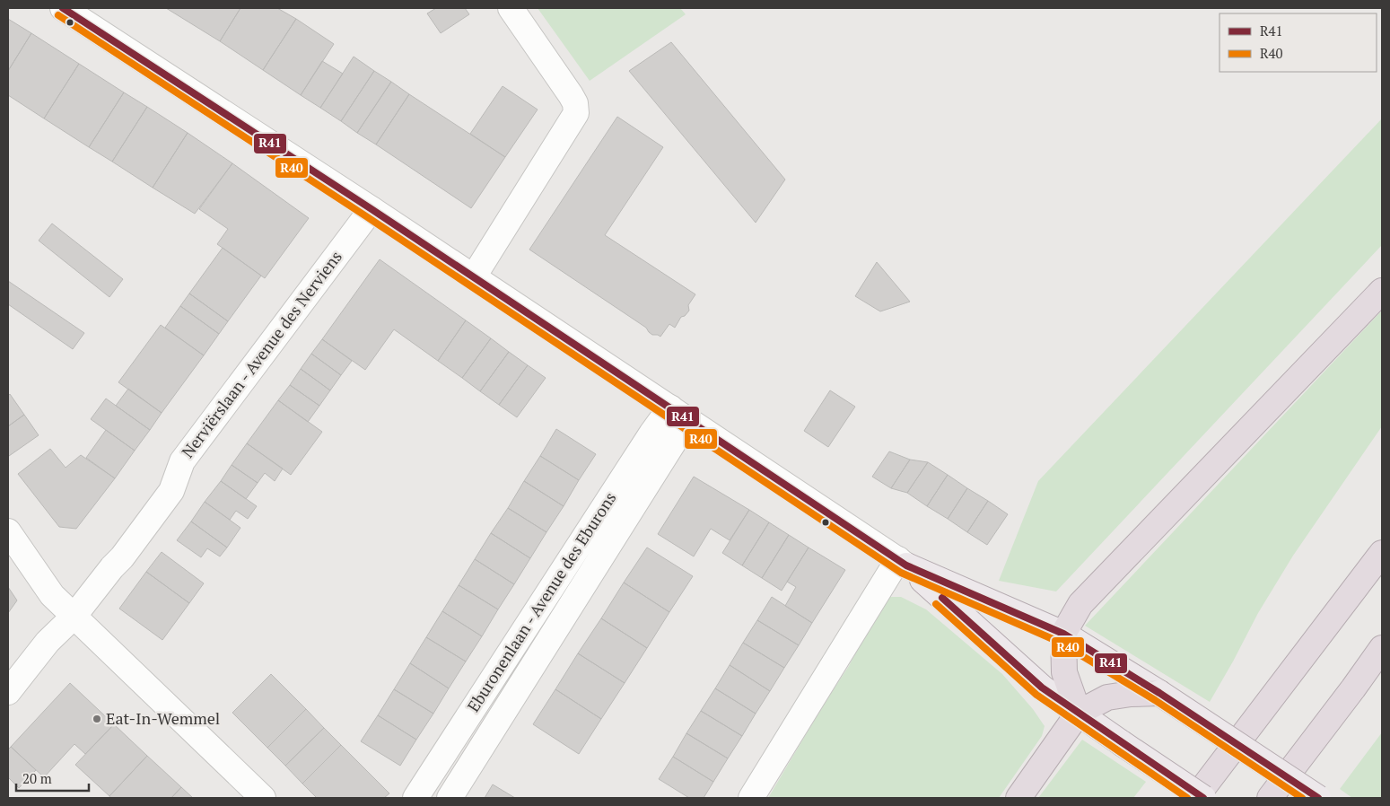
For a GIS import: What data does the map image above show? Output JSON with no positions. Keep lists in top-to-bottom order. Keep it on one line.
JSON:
{"streets":{"street":["Nerviërslaan - Avenue des Nerviens","Eburonenlaan - Avenue des Eburons"]},"places":["Eat-In-Wemmel"],"lines":["transit line R41","transit line R40"],"legend":["R41","R40"],"scale_bar":"20 m"}
